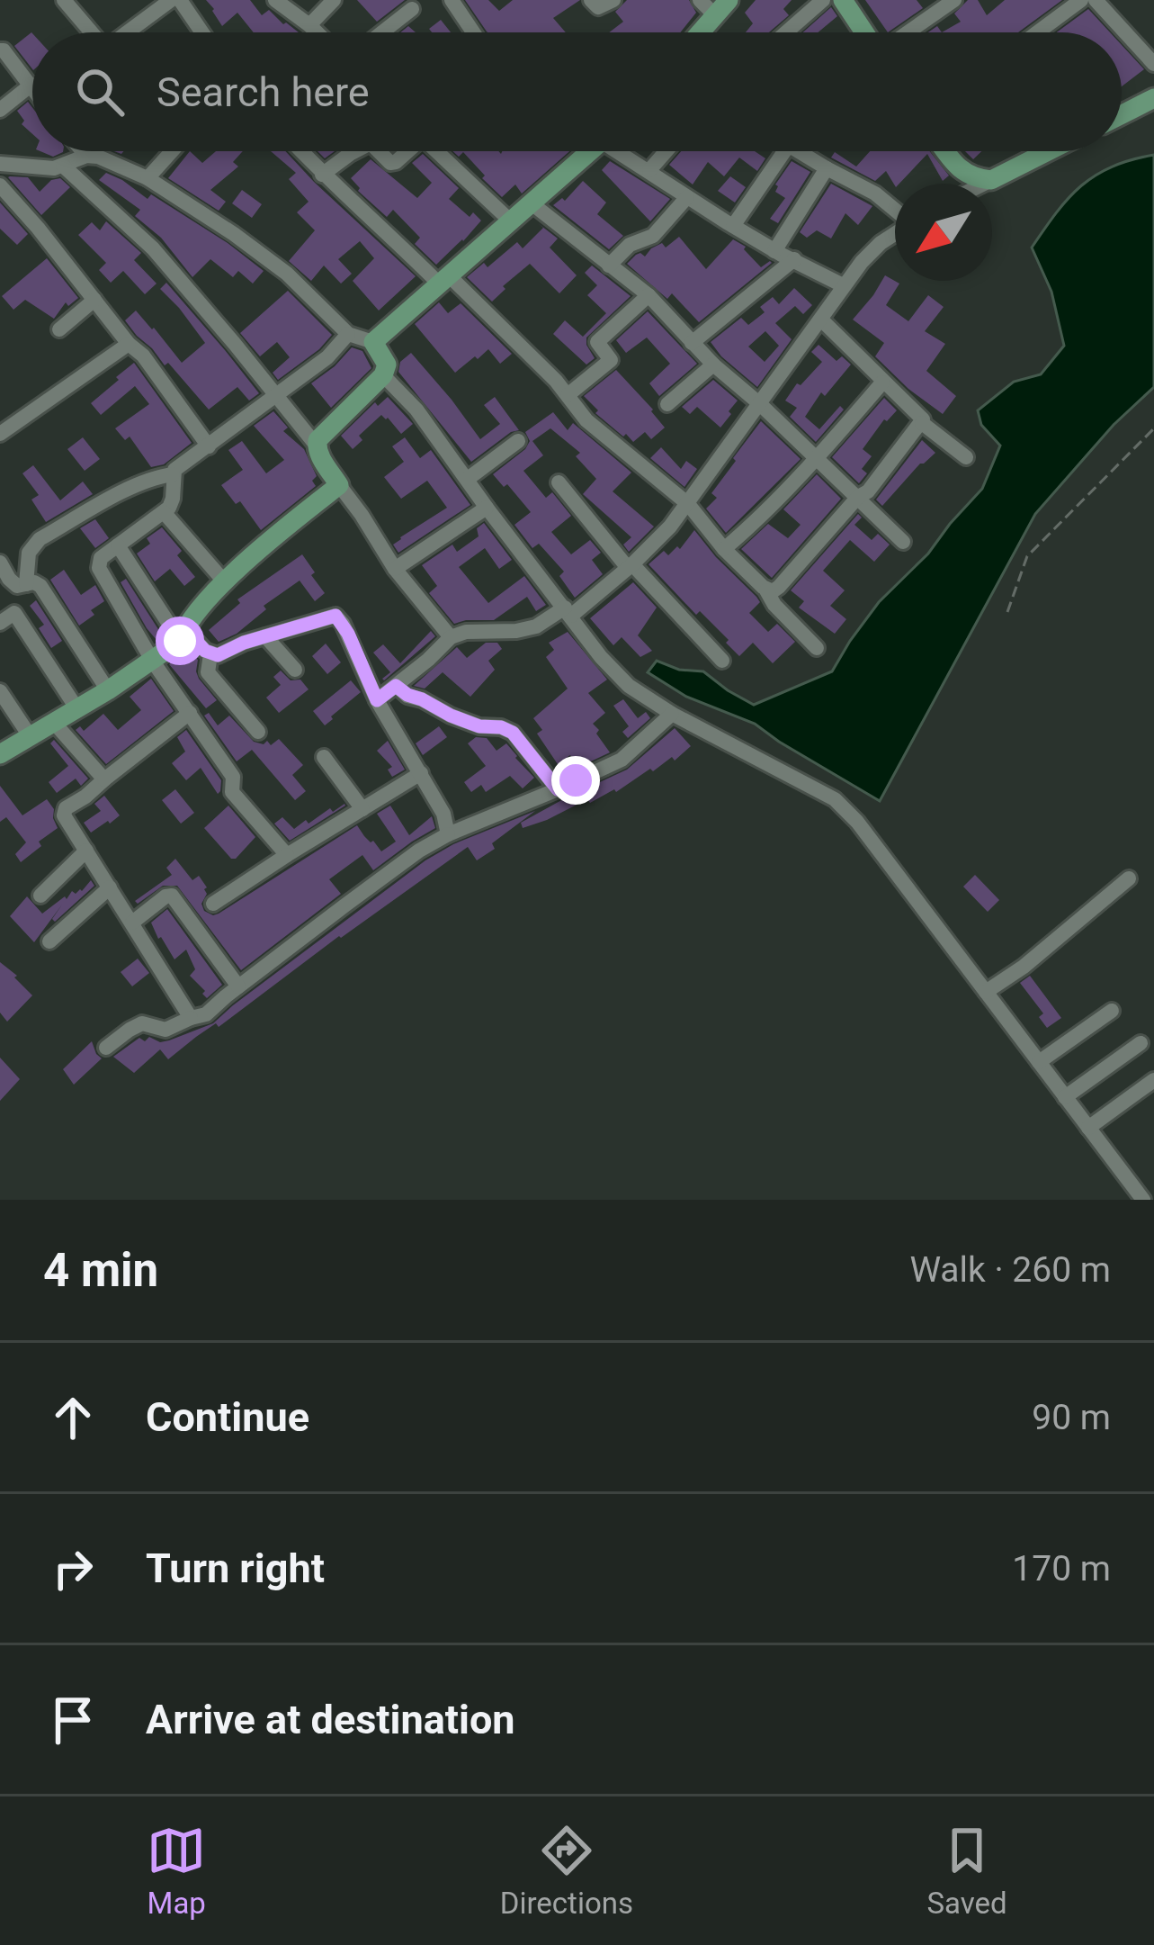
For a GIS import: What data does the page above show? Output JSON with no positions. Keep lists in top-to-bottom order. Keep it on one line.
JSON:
{"north":"bottom left","page":{"search":"Search here","heading":["4 min","Walk · 260 m"],"list":[["Continue","90 m"],["Turn right","170 m"],"Arrive at destination"],"nav":["Map","Directions","Saved"]}}
